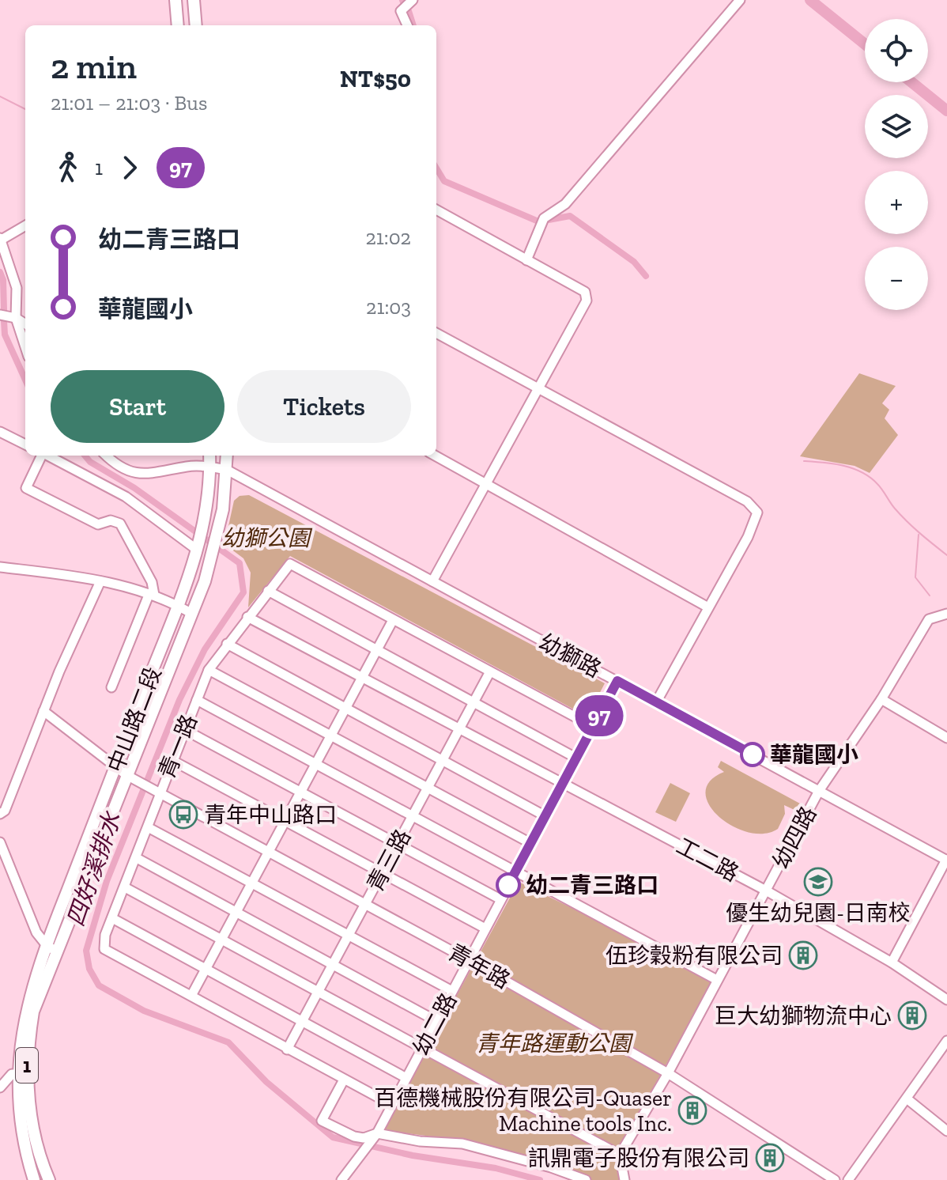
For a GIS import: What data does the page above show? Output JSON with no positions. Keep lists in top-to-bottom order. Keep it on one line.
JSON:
{"streets":{"main road":["中山路二段","1"],"street":["幼獅路","青一路","幼四路","工二路","青三路","青年路","幼二路"]},"crossings":[["幼獅路","中山路二段"],["幼獅路","幼四路"],["幼獅路","幼二路"],["幼獅路","1"],["中山路二段","青年路"],["中山路二段","1"],["青一路","工二路"],["青一路","青年路"],["幼四路","工二路"],["幼四路","青年路"],["工二路","青三路"],["工二路","幼二路"],["青三路","青年路"],["青年路","幼二路"]],"water":["四好溪排水"],"parks":["幼獅公園","青年路運動公園"],"places":{"other":["華龍國小","幼二青三路口"],"bus stop":["青年中山路口"],"school or university":["優生幼兒園-日南校"],"building":["伍珍穀粉有限公司","巨大幼獅物流中心","百德機械股份有限公司-Quaser Machine tools Inc.","訊鼎電子股份有限公司"]},"lines":["bus line 97"],"page":{"on_map":"97","map_buttons":["+","−"],"heading":["2 min","21:01 – 21:03 · Bus","NT$50"],"legs":["1","97"],"list":[{"name":"幼二青三路口","value":"21:02"},{"name":"華龍國小","value":"21:03"}],"buttons":["Start","Tickets"]}}
